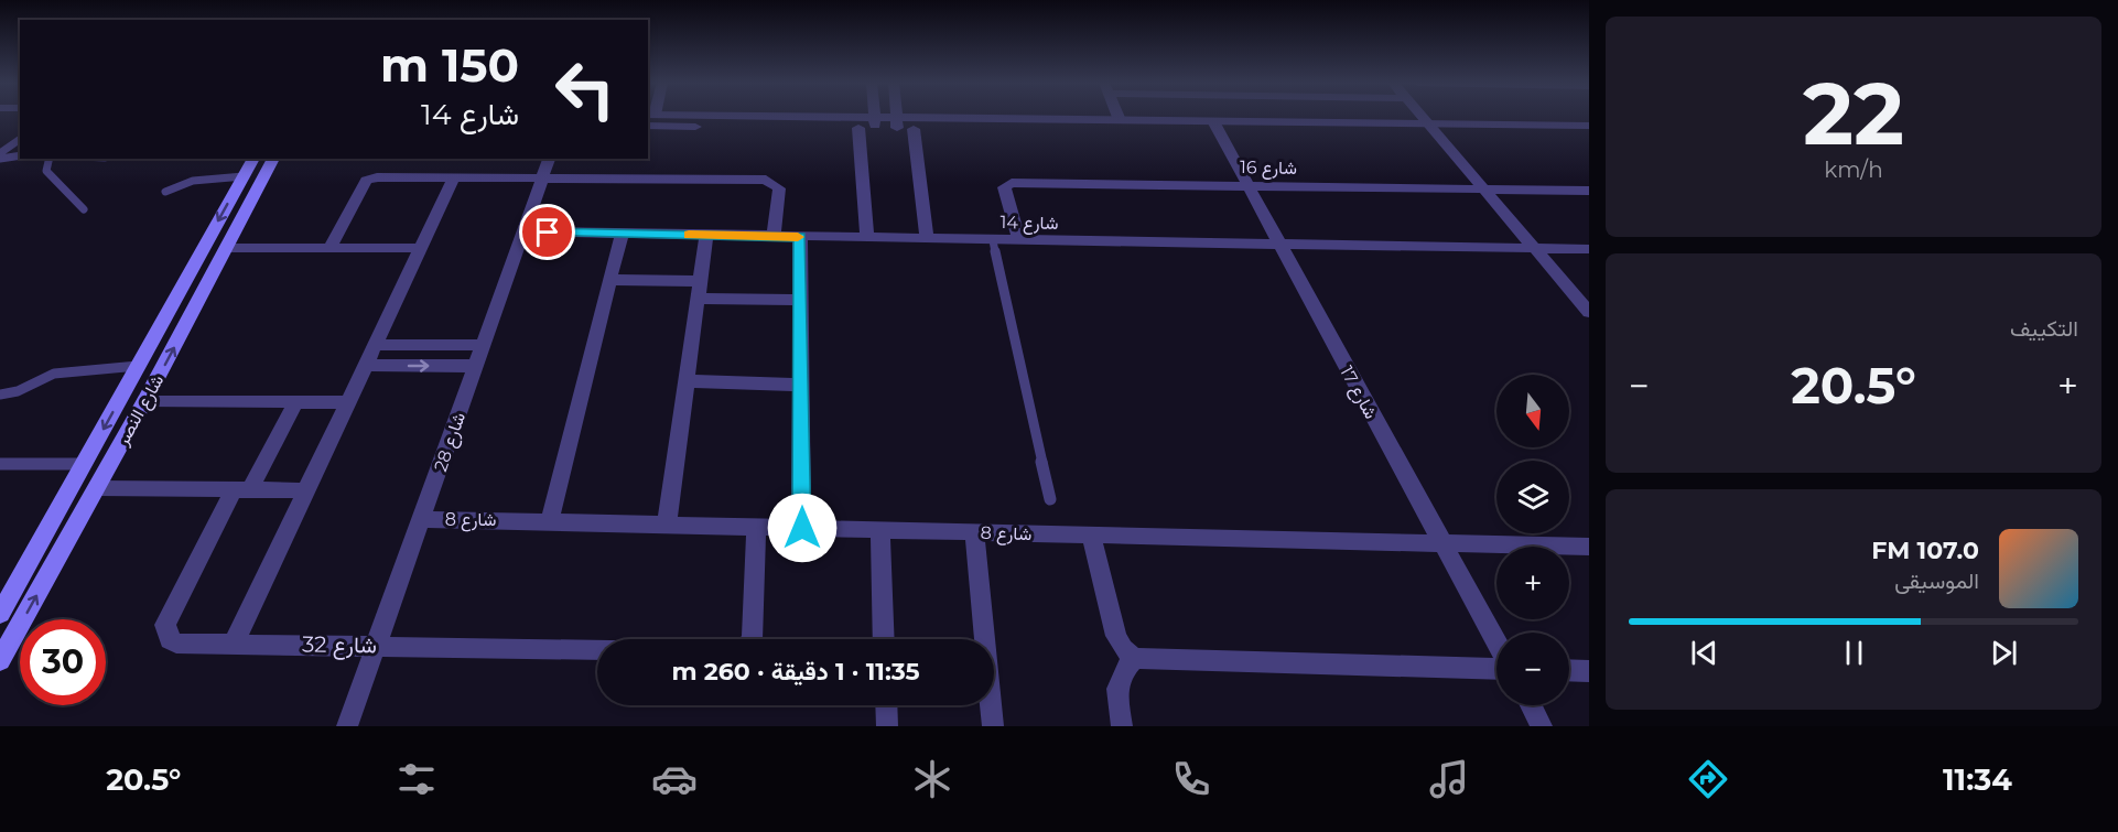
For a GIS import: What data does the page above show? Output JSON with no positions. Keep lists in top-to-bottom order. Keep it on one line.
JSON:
{"streets":{"main road":["شارع النصر"],"street":["شارع 16","شارع 14","شارع 17","شارع 28","شارع 8","شارع 32"]},"crossings":[["شارع 16","شارع 14"],["شارع 16","شارع 17"],["شارع 14","شارع 17"],["شارع 14","شارع 28"],["شارع 17","شارع 8"],["شارع 28","شارع 8"],["شارع 28","شارع 32"]],"north":"bottom","page":{"tile":[["22","km/h"],"التكييف"],"turn":["150 m","شارع 14"],"heat":["−","20.5°","+"],"map_buttons":["+","−"],"song":["107.0 FM","الموسيقى"],"limit":"30","trip":"11:35 · 1 دقيقة · 260 m","tabs":["11:34","20.5°"]}}
